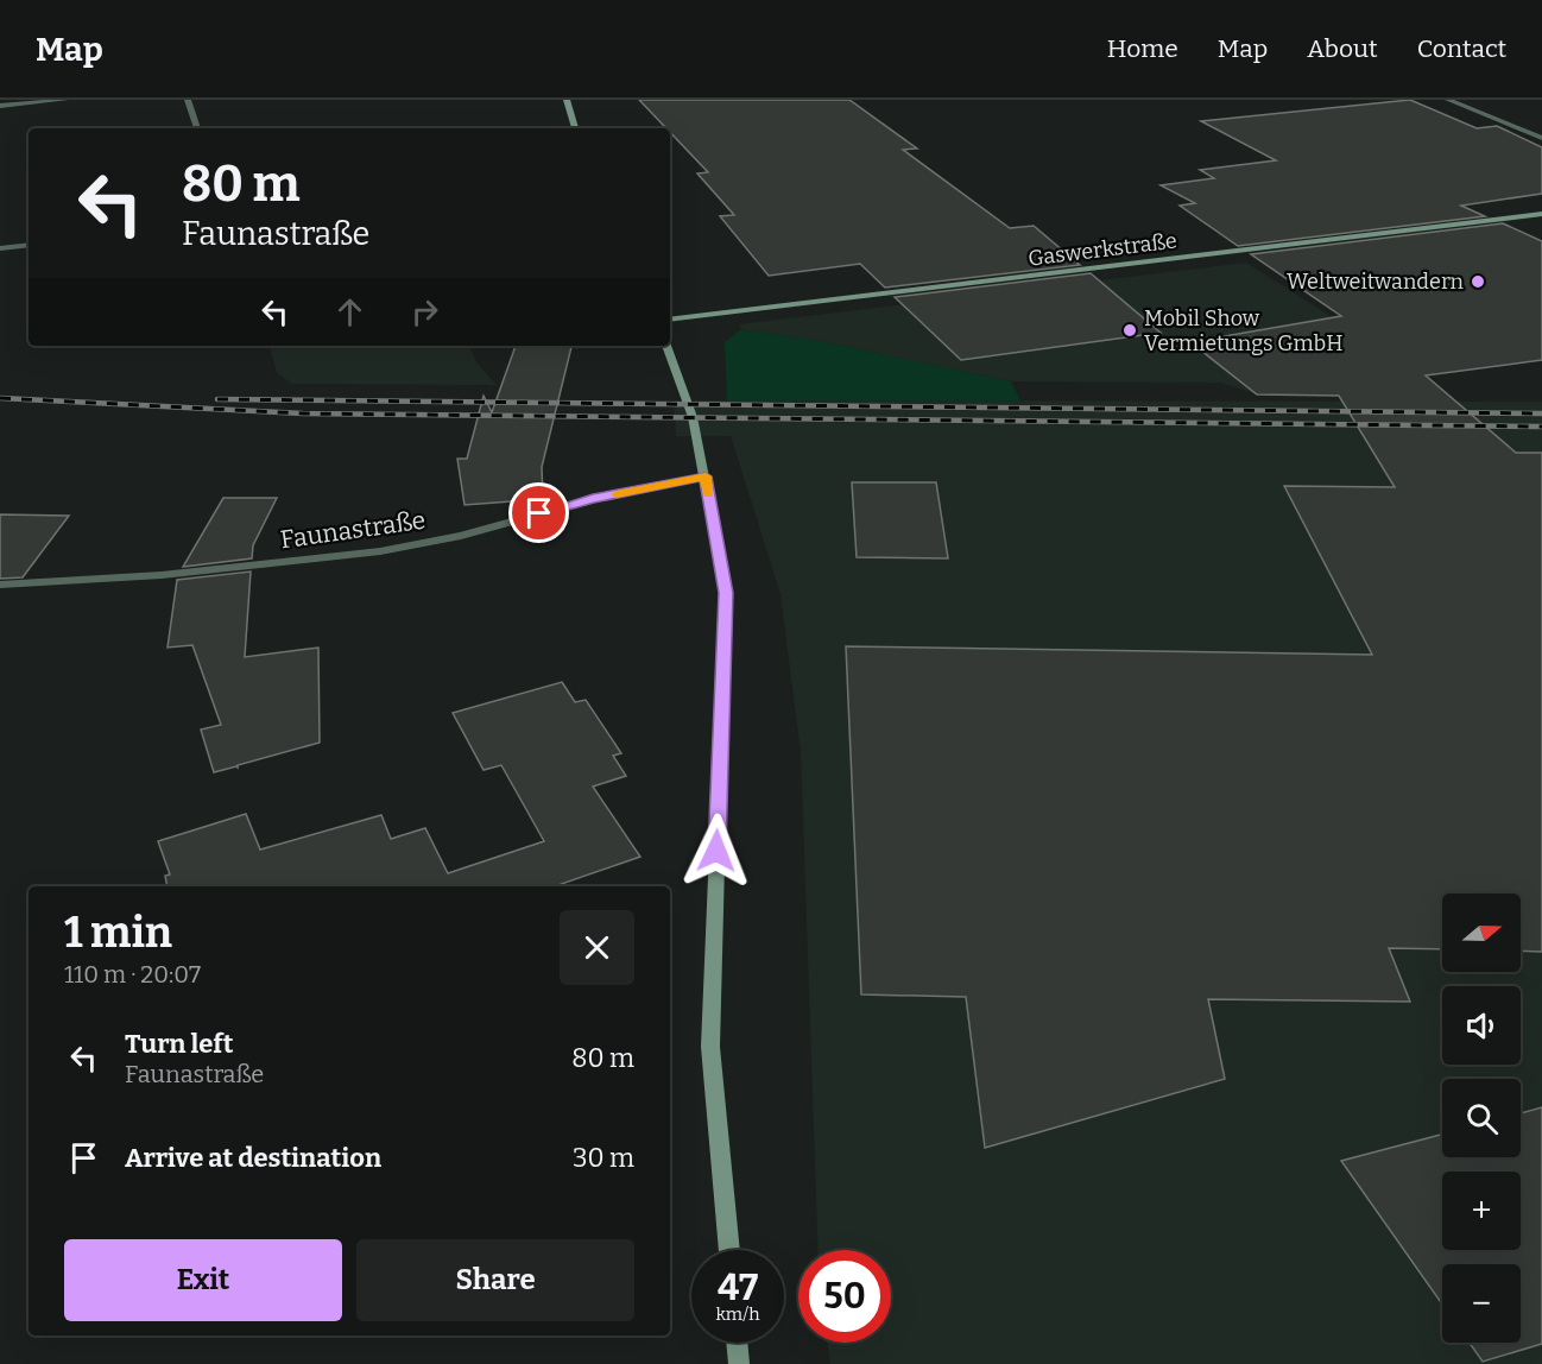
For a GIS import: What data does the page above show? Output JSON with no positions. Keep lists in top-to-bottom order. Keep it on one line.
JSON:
{"streets":{"main road":["Gaswerkstraße"],"street":["Faunastraße"]},"places":["Weltweitwandern","Mobil Show Vermietungs GmbH"],"north":"right","page":{"header":"Map","nav":["Home","Map","About","Contact"],"turn":["80 m","Faunastraße"],"heading":["1 min","110 m · 20:07"],"map_buttons":["+","−"],"list":[{"name":"Turn left","note":"Faunastraße","value":"80 m"},{"name":"Arrive at destination","value":"30 m"}],"buttons":["Exit","Share"],"speed":"47 km/h","limit":"50"}}
